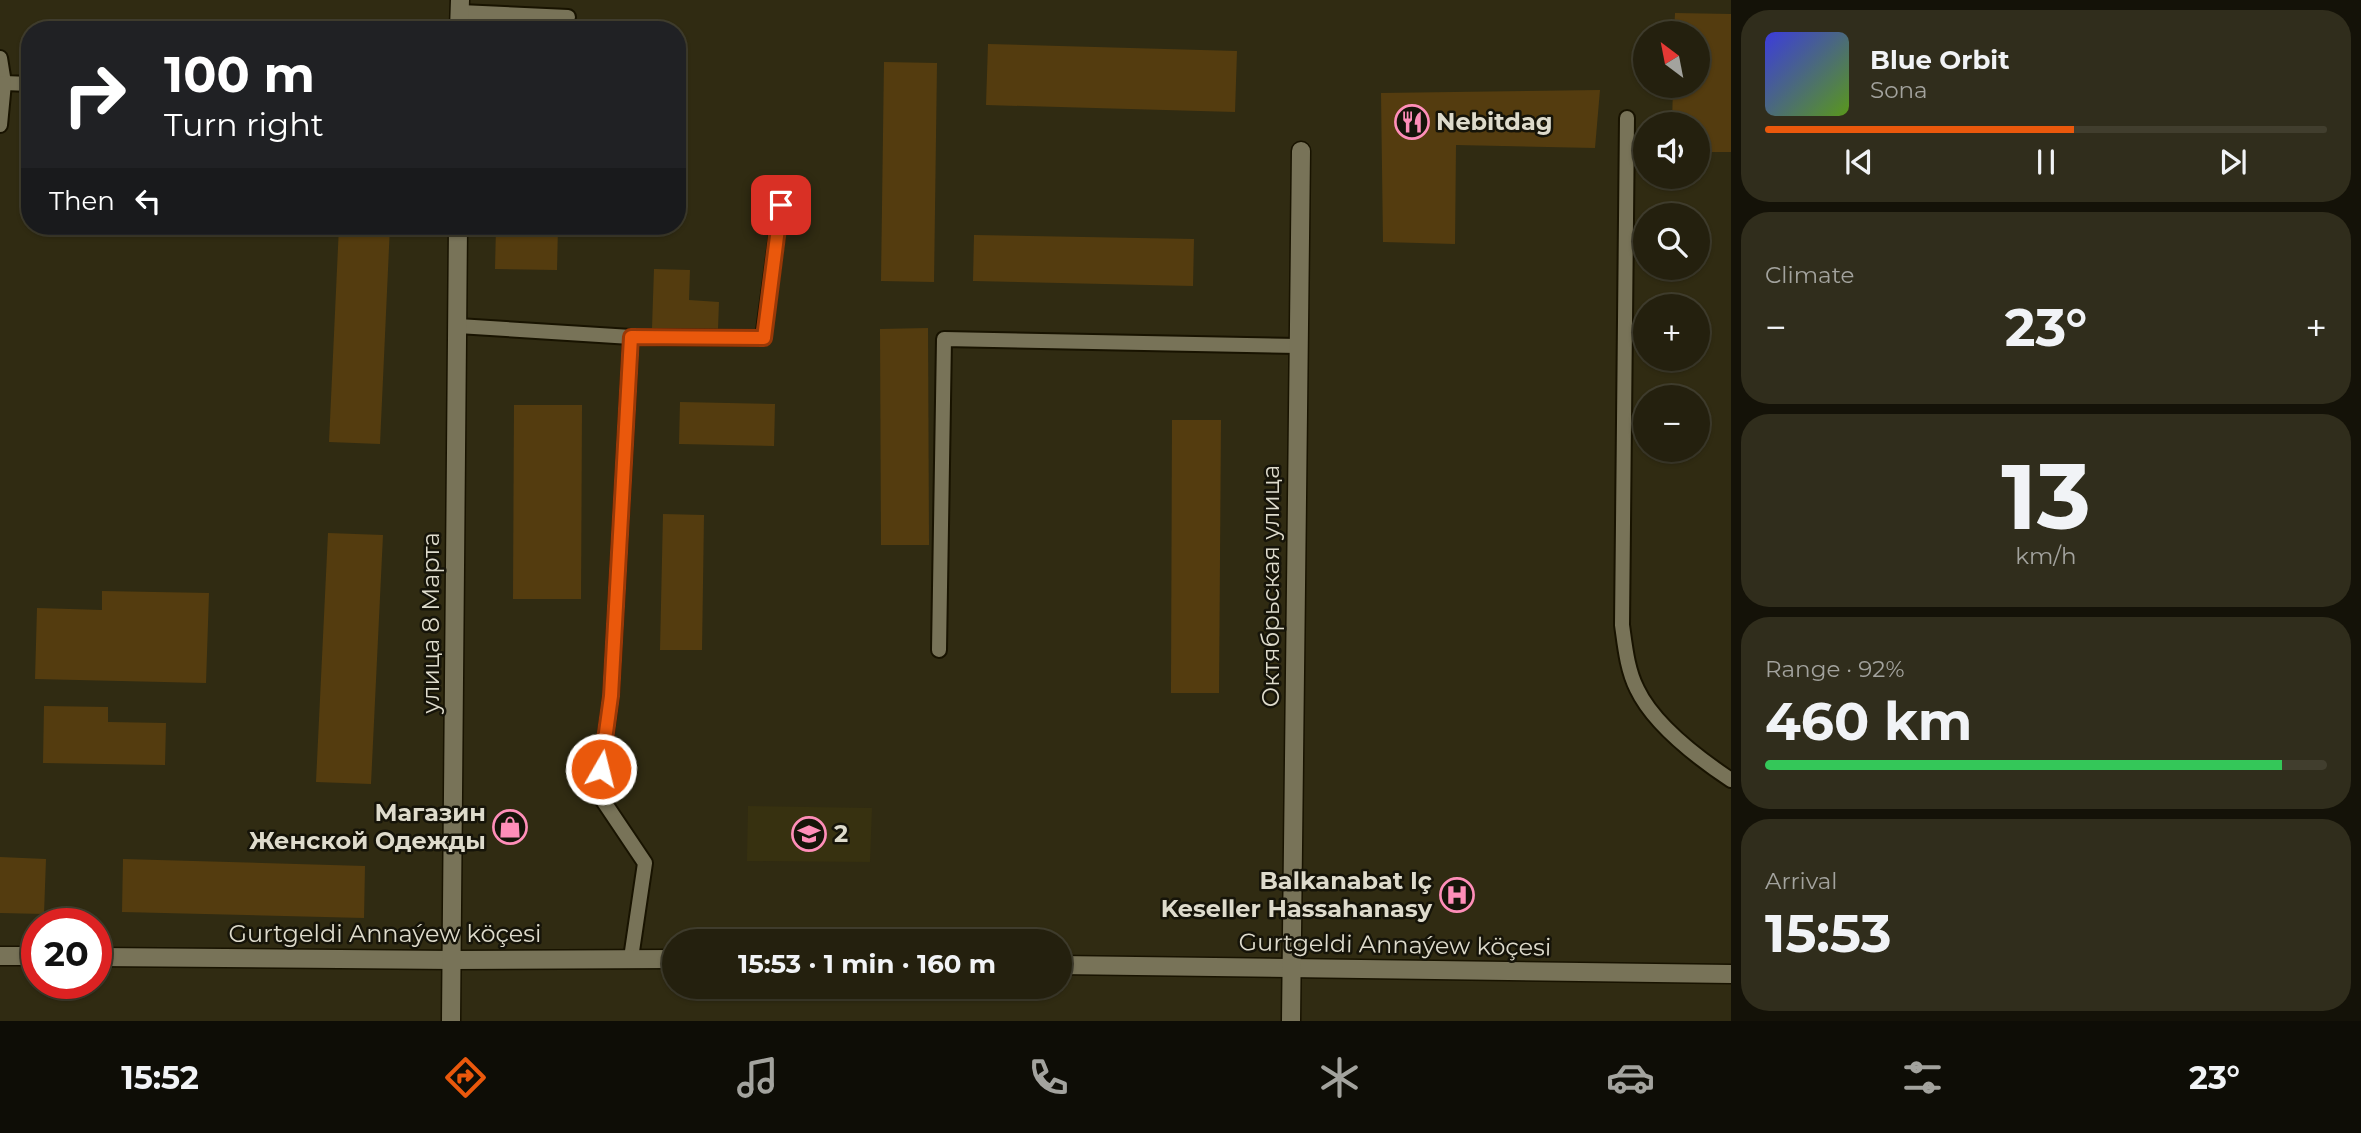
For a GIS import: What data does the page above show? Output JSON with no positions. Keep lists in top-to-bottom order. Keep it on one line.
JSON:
{"streets":{"street":["Октябрьская улица","улица 8 Марта","Gurtgeldi Annaýew köçesi"]},"crossings":[["Октябрьская улица","Gurtgeldi Annaýew köçesi"],["улица 8 Марта","Gurtgeldi Annaýew köçesi"]],"places":{"restaurant":["Nebitdag"],"shop":["Магазин Женской Одежды"],"school or university":["2"],"hospital":["Balkanabat Iç Keseller Hassahanasy"]},"north":"top left","page":{"map_buttons":["+","−"],"turn":["100 m","Turn right"],"song":["Blue Orbit","Sona"],"then":"Then","tile":["Climate",["13","km/h"],["Range · 92%","460 km"],["Arrival","15:53"]],"heat":["−","23°","+"],"limit":"20","trip":"15:53 · 1 min · 160 m","tabs":["15:52","23°"]}}
